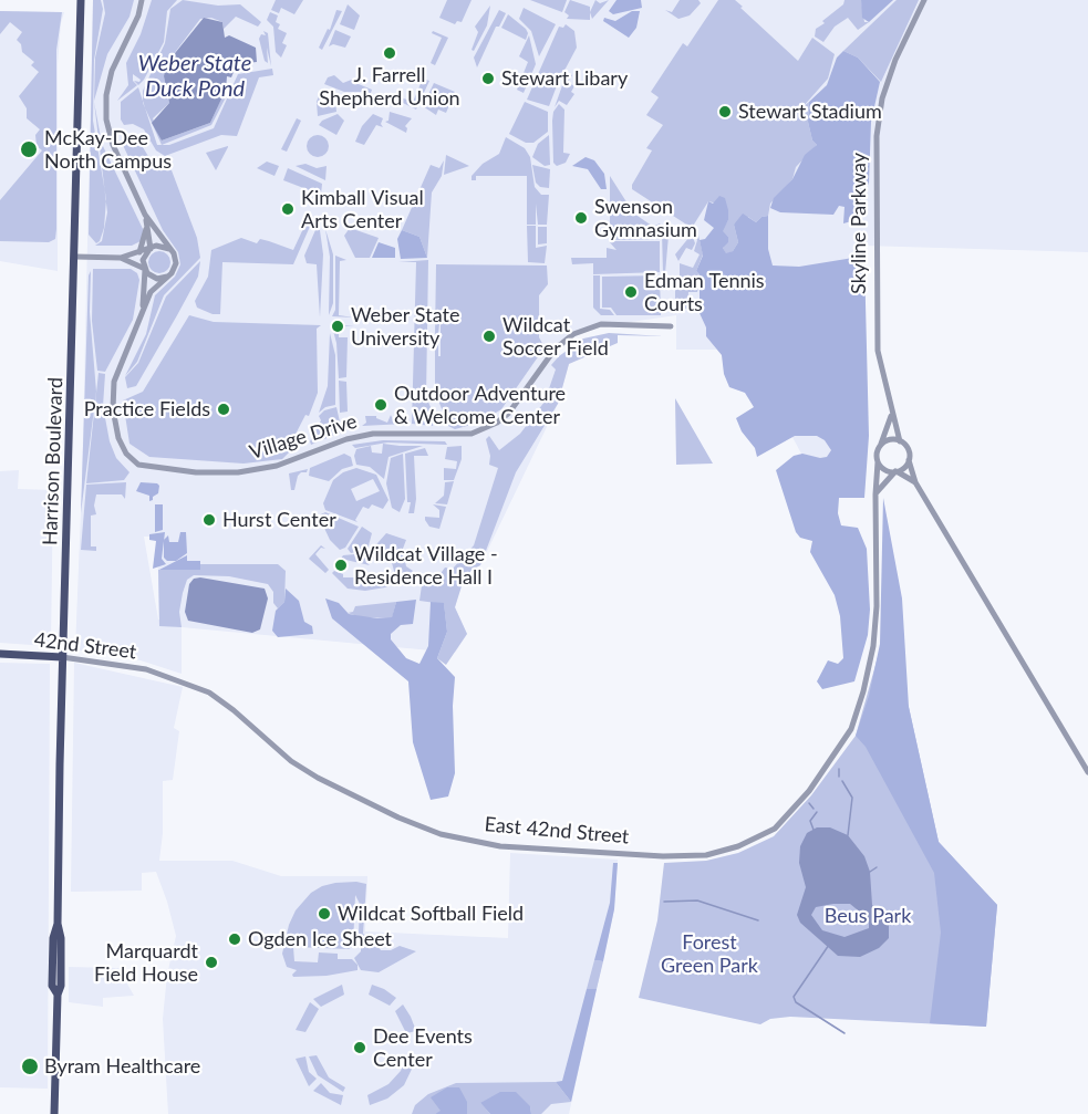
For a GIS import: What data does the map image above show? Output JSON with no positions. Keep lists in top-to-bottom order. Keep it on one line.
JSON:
{"streets":{"main road":["Harrison Boulevard","42nd Street"],"street":["Skyline Parkway","Village Drive","East 42nd Street"]},"crossings":[["Skyline Parkway","East 42nd Street"],["Harrison Boulevard","42nd Street"],["42nd Street","East 42nd Street"]],"water":["Weber State Duck Pond"],"parks":["Beus Park","Forest Green Park"],"places":["J. Farrell Shepherd Union","Stewart Libary","Stewart Stadium","McKay-Dee North Campus","Kimball Visual Arts Center","Swenson Gymnasium","Edman Tennis Courts","Weber State University","Wildcat Soccer Field","Outdoor Adventure & Welcome Center","Practice Fields","Hurst Center","Wildcat Village - Residence Hall I","Wildcat Softball Field","Ogden Ice Sheet","Marquardt Field House","Dee Events Center","Byram Healthcare"]}
